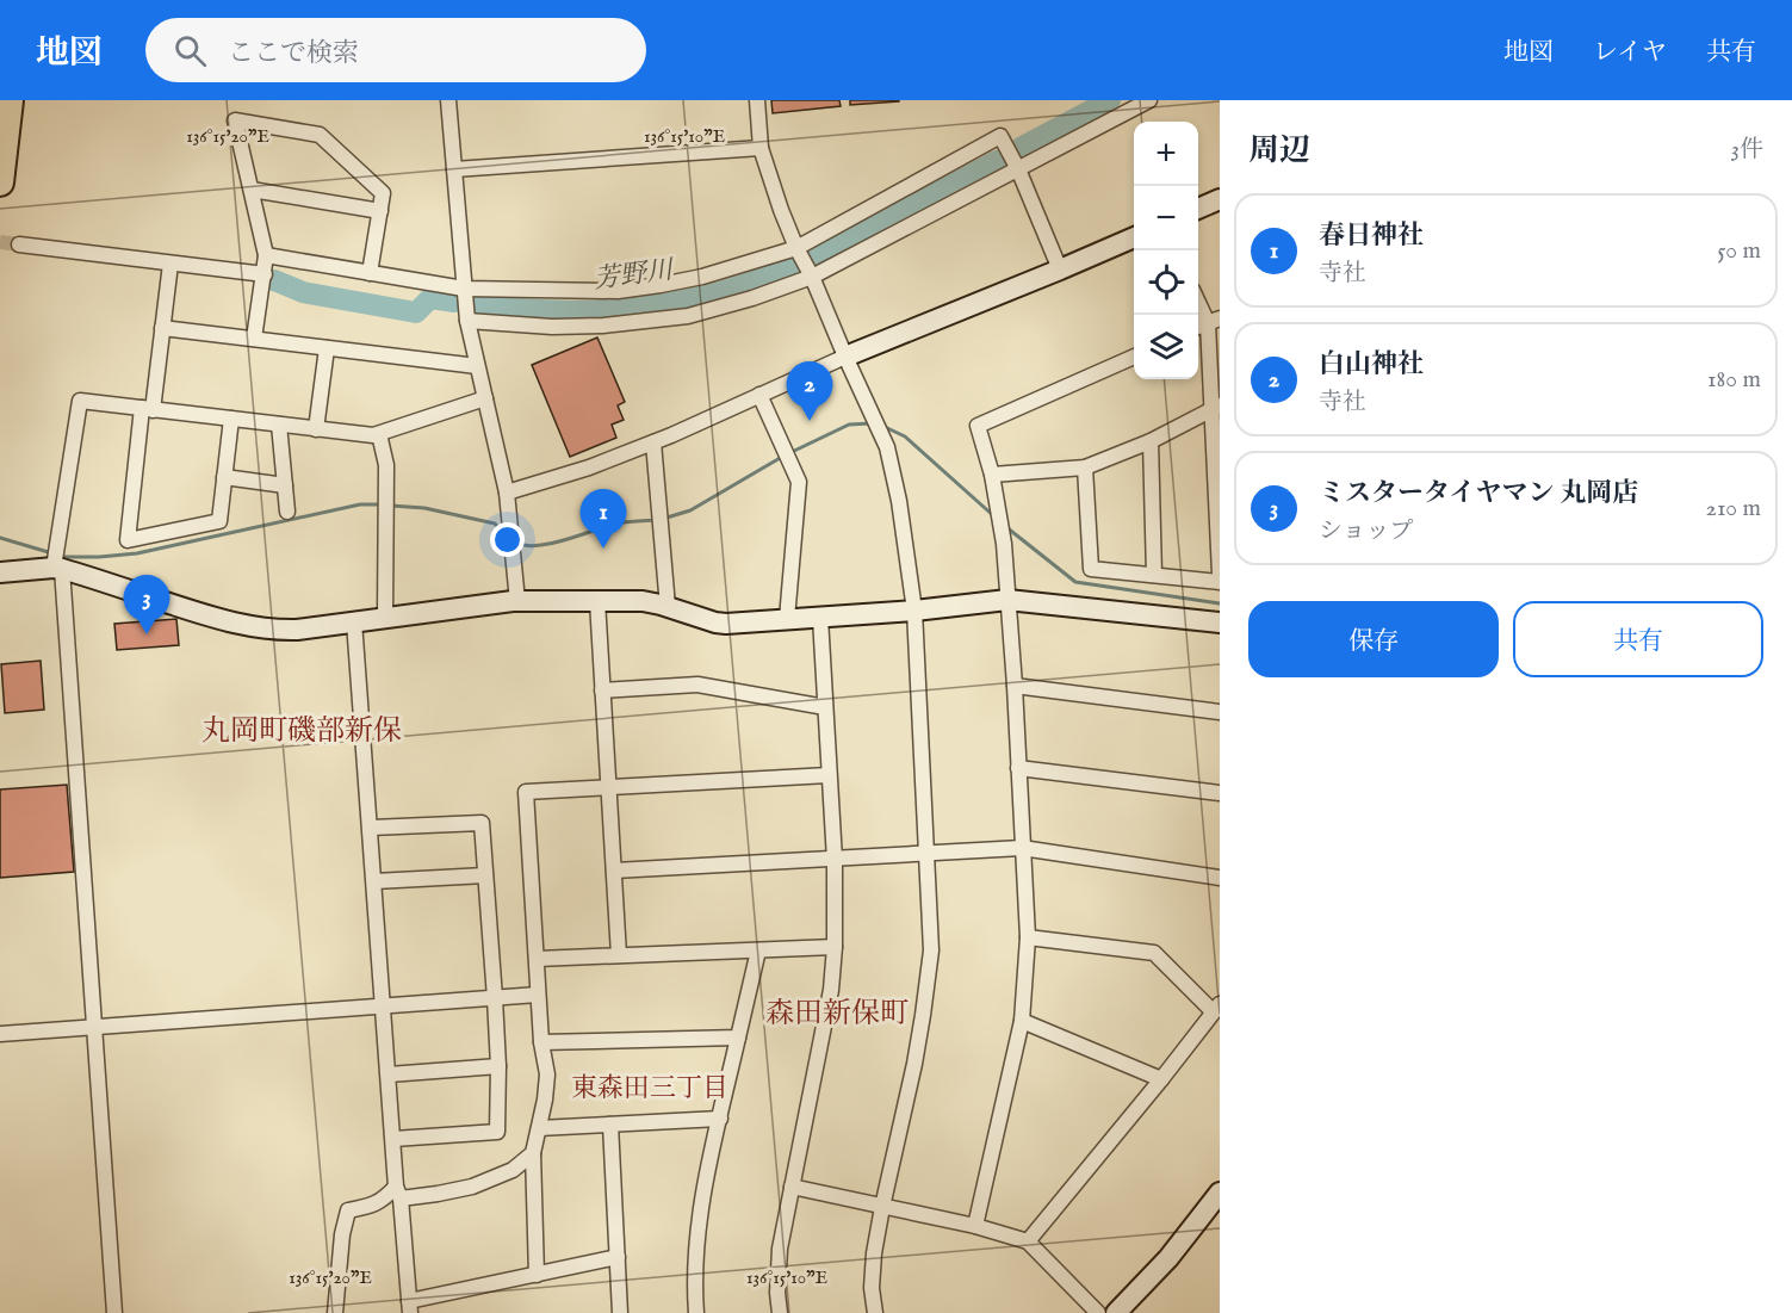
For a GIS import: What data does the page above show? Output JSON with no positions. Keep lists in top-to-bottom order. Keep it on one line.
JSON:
{"districts":["丸岡町磯部新保","森田新保町","東森田三丁目"],"water":["芳野川"],"page":{"header":"地図","search":"ここで検索","nav":["地図","レイヤ","共有"],"heading":["周辺","3件"],"map_buttons":["+","−"],"list":[{"mark":"1","name":"春日神社","note":"寺社","value":"50 m"},{"mark":"2","name":"白山神社","note":"寺社","value":"180 m"},{"mark":"3","name":"ミスタータイヤマン 丸岡店","note":"ショップ","value":"210 m"}],"pins":["2","1","3"],"buttons":["保存","共有"]},"coordinates":["136°15'20\"E","136°15'10\"E"]}
